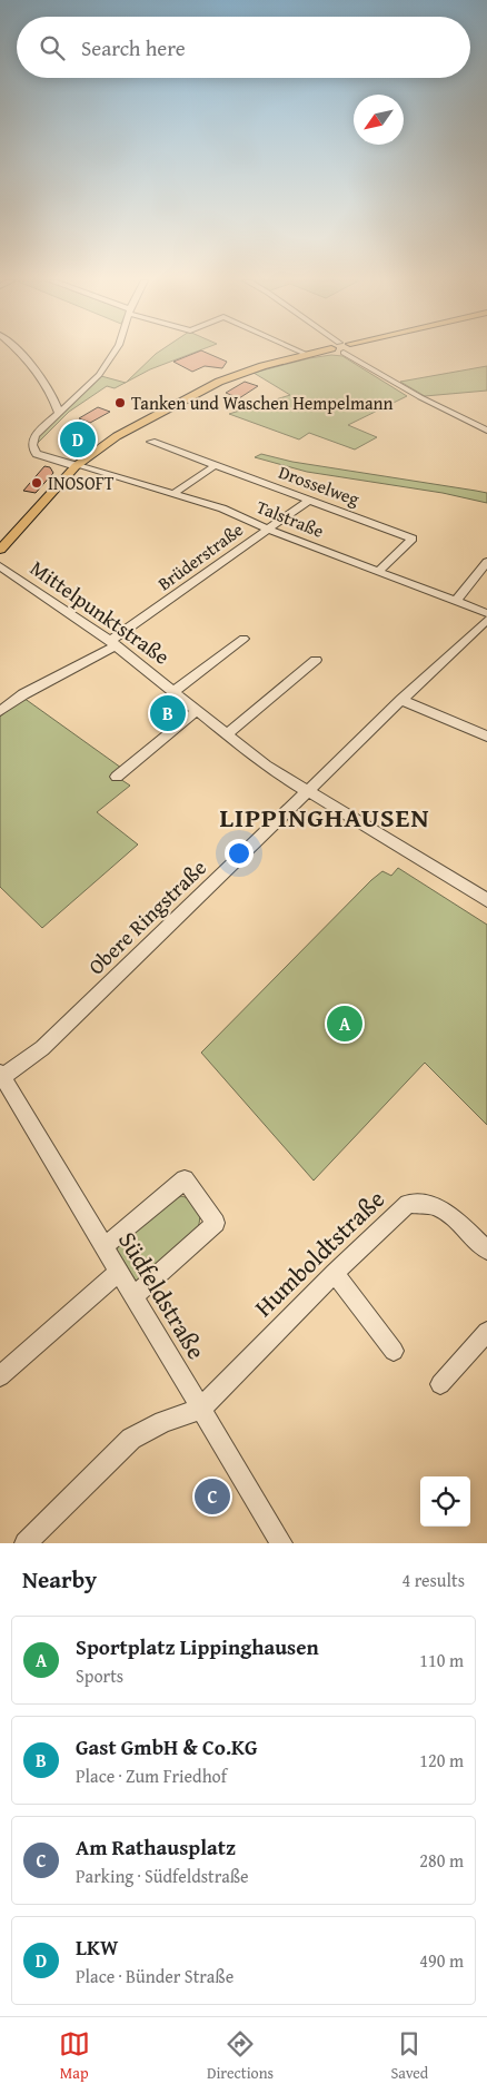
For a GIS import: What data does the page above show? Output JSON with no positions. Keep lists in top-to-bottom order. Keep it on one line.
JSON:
{"streets":{"street":["Drosselweg","Talstraße","Brüderstraße","Mittelpunktstraße","Obere Ringstraße","Humboldtstraße","Südfeldstraße"]},"crossings":[["Drosselweg","Talstraße"],["Drosselweg","Brüderstraße"],["Talstraße","Brüderstraße"],["Brüderstraße","Mittelpunktstraße"],["Mittelpunktstraße","Obere Ringstraße"],["Obere Ringstraße","Südfeldstraße"],["Humboldtstraße","Südfeldstraße"]],"districts":["LIPPINGHAUSEN"],"places":["Tanken und Waschen Hempelmann","INOSOFT"],"north":"bottom left","page":{"search":"Search here","pins":["D","B","A","C"],"heading":["Nearby","4 results"],"list":[{"mark":"A","name":"Sportplatz Lippinghausen","note":"Sports","value":"110 m"},{"mark":"B","name":"Gast GmbH & Co.KG","note":"Place · Zum Friedhof","value":"120 m"},{"mark":"C","name":"Am Rathausplatz","note":"Parking · Südfeldstraße","value":"280 m"},{"mark":"D","name":"LKW","note":"Place · Bünder Straße","value":"490 m"}],"nav":["Map","Directions","Saved"]}}
